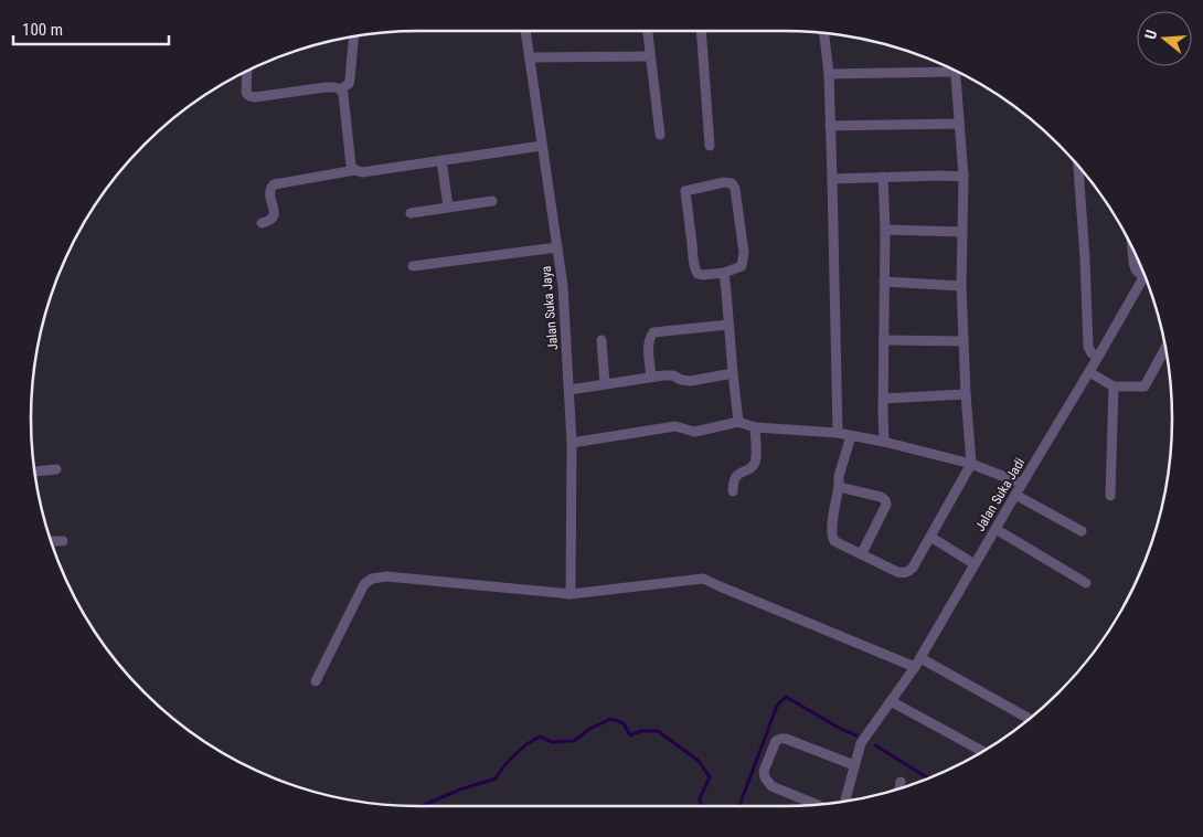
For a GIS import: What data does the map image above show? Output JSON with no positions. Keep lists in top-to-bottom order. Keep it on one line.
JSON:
{"streets":{"street":["Jalan Suka Jaya","Jalan Suka Jadi"]},"scale_bar":"100 m","north":"left"}
